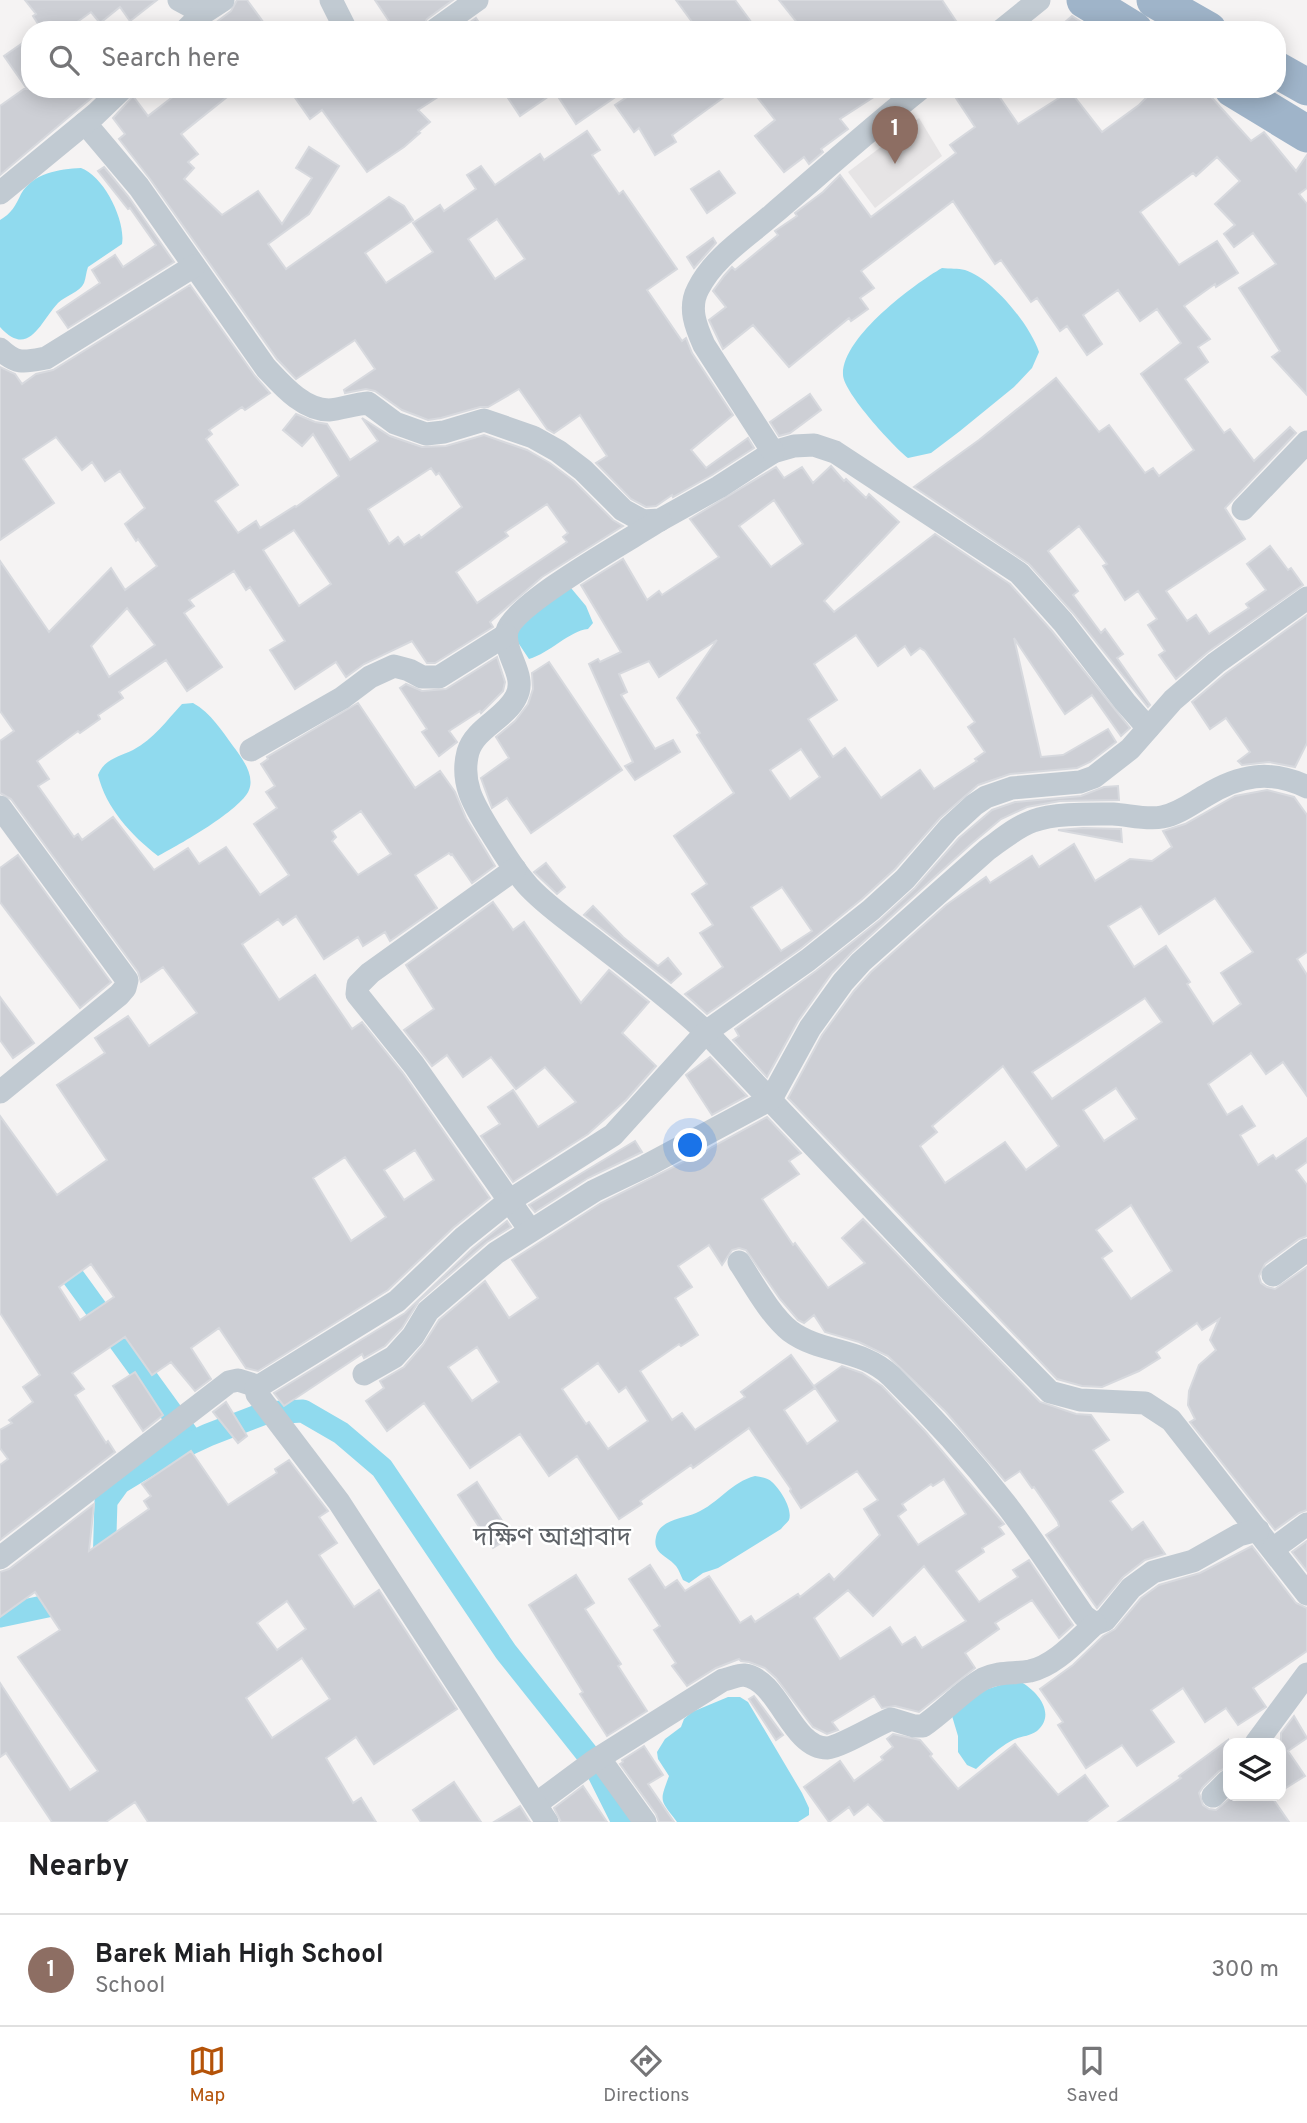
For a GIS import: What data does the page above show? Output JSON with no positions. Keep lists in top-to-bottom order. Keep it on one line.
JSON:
{"districts":["দক্ষিণ আগ্রাবাদ"],"page":{"search":"Search here","pins":"1","heading":"Nearby","list":[{"mark":"1","name":"Barek Miah High School","note":"School","value":"300 m"}],"nav":["Map","Directions","Saved"]}}
